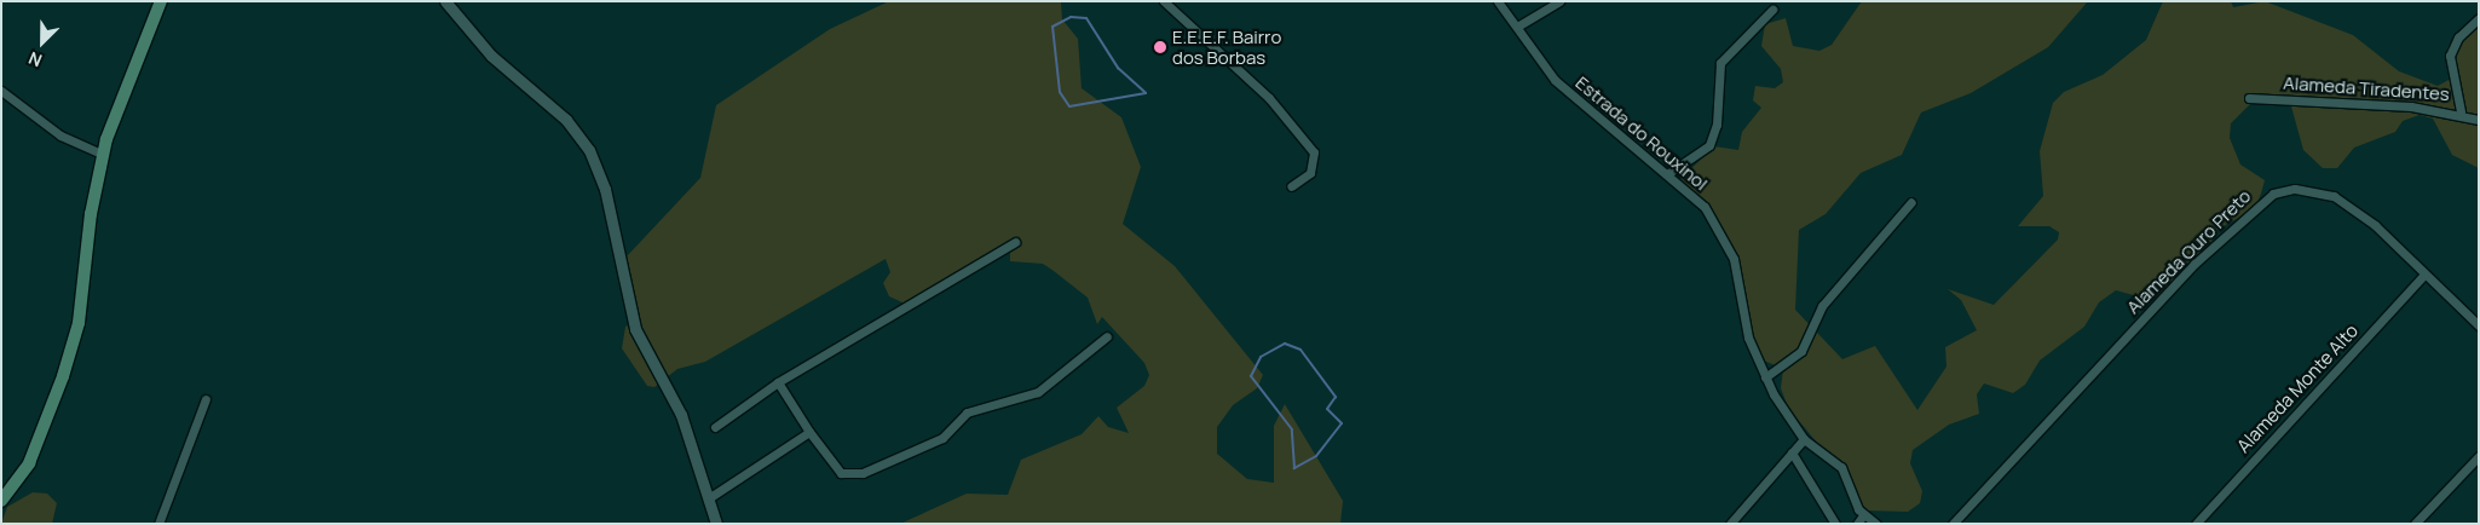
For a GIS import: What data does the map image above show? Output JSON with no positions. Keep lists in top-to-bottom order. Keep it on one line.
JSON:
{"streets":{"street":["Alameda Tiradentes","Estrada do Rouxinol","Alameda Ouro Preto","Alameda Monte Alto"]},"crossings":[["Alameda Ouro Preto","Alameda Monte Alto"]],"places":["E.E.E.F. Bairro dos Borbas"],"north":"bottom left"}
